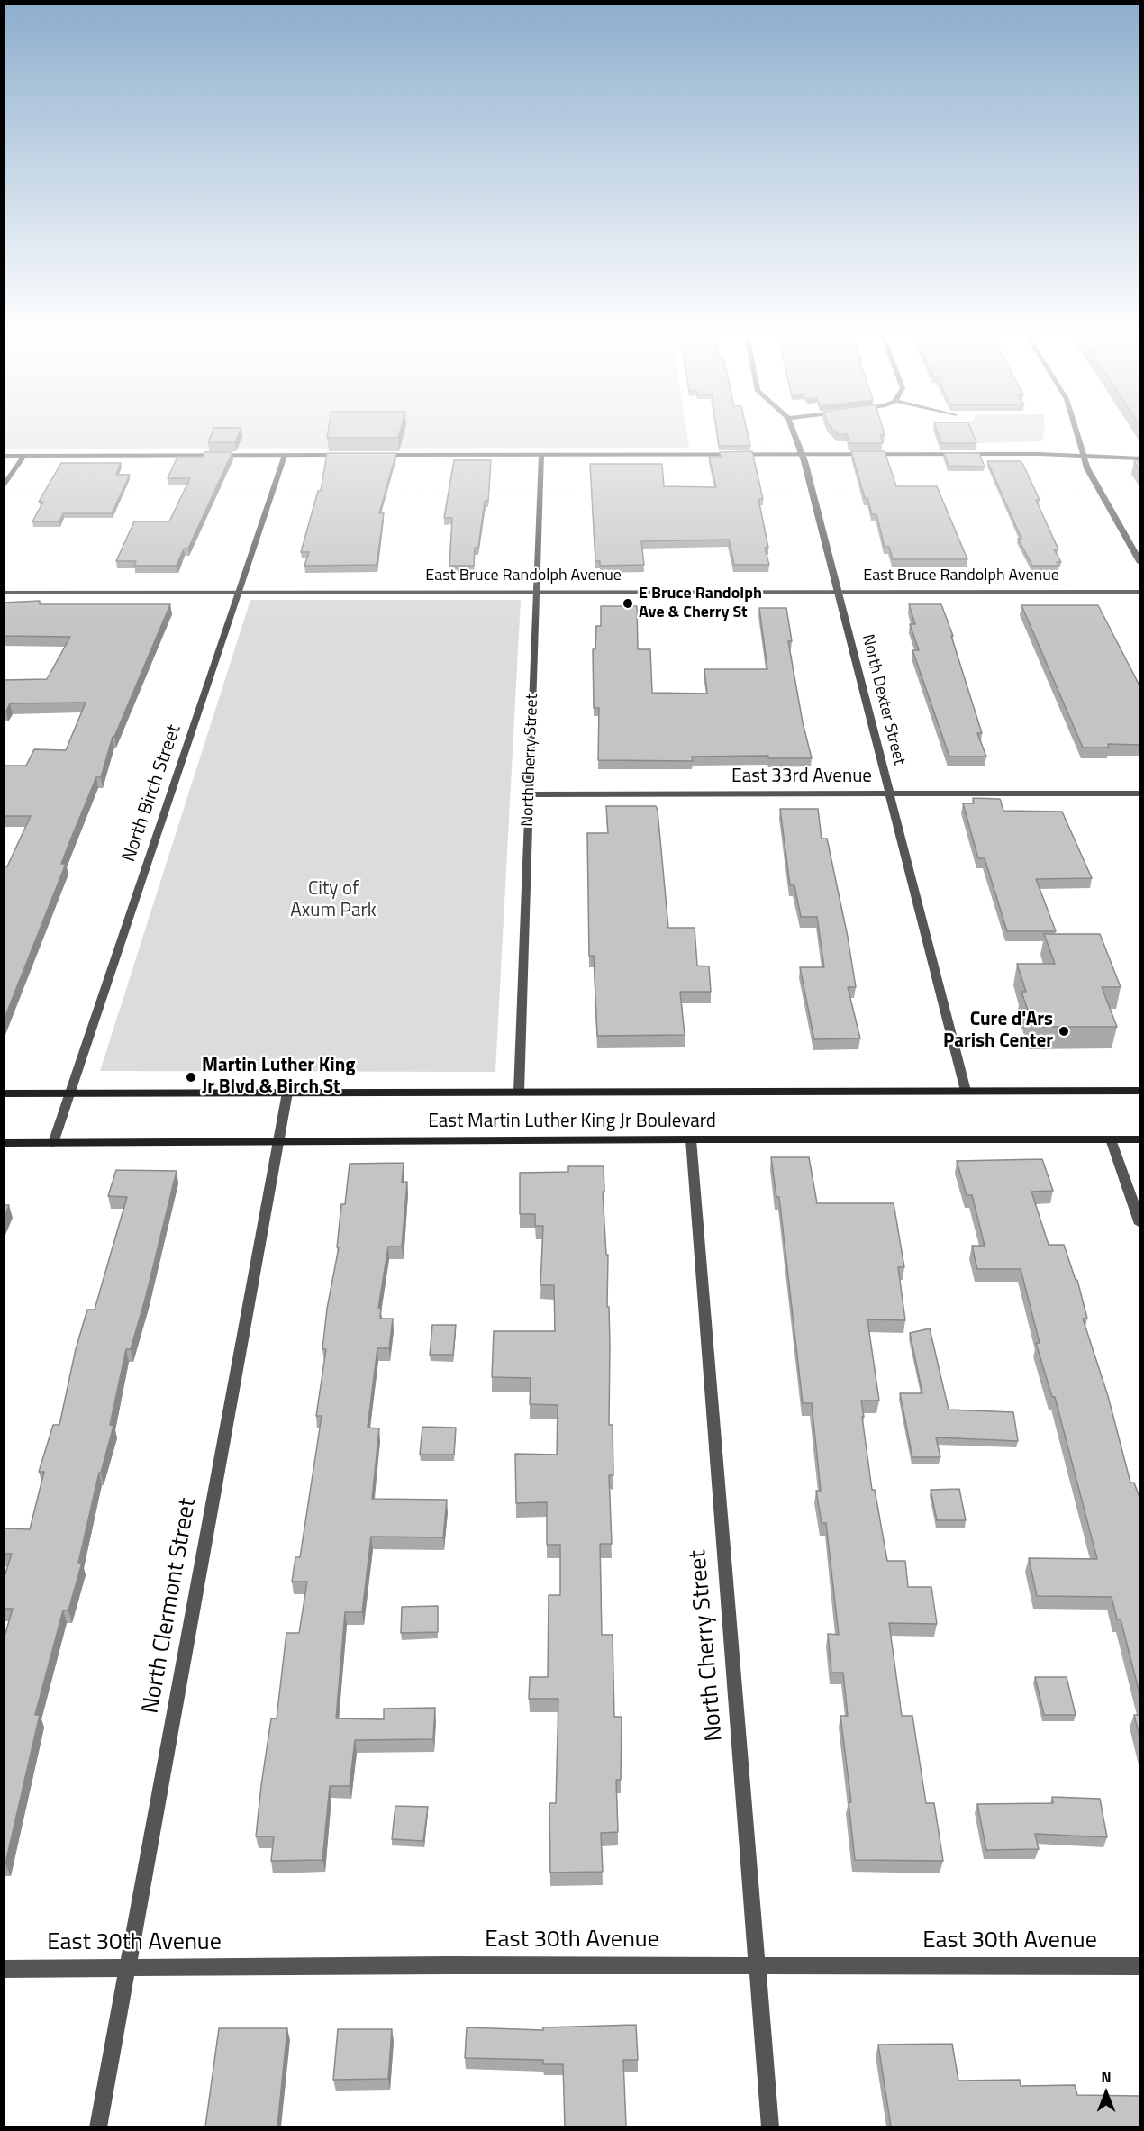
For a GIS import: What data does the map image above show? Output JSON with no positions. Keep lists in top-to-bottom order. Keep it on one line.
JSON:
{"streets":{"main road":["East Martin Luther King Jr Boulevard"],"street":["East Bruce Randolph Avenue","North Dexter Street","North Cherry Street","East 33rd Avenue","North Birch Street","North Clermont Street","East 30th Avenue"]},"crossings":[["East Bruce Randolph Avenue","North Dexter Street"],["East Bruce Randolph Avenue","North Cherry Street"],["East Bruce Randolph Avenue","North Birch Street"],["North Dexter Street","East 33rd Avenue"],["North Dexter Street","East Martin Luther King Jr Boulevard"],["North Cherry Street","East 33rd Avenue"],["North Cherry Street","East Martin Luther King Jr Boulevard"],["North Cherry Street","East 30th Avenue"],["North Birch Street","East Martin Luther King Jr Boulevard"],["East Martin Luther King Jr Boulevard","North Clermont Street"],["North Clermont Street","East 30th Avenue"]],"parks":["City of Axum Park"],"places":["E Bruce Randolph Ave & Cherry St","Cure d'Ars Parish Center","Martin Luther King Jr Blvd & Birch St"],"north":"top"}
